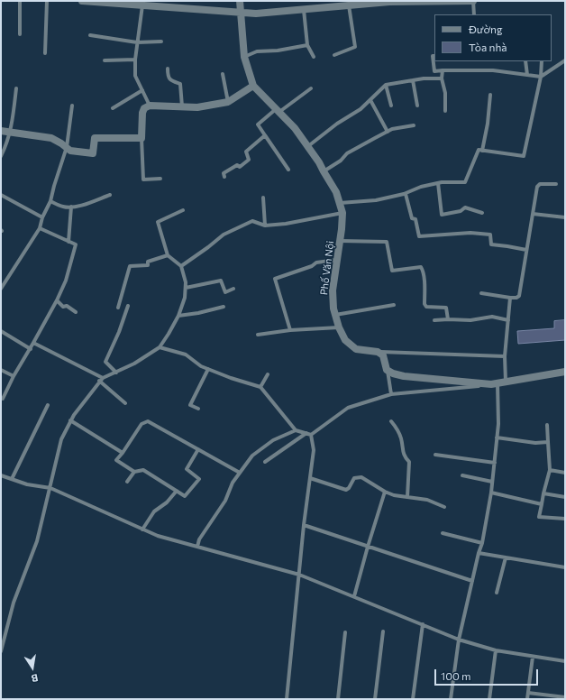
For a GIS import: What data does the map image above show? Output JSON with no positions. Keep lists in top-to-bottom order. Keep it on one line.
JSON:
{"streets":{"street":["Phố Văn Nội"]},"legend":["Đường","Tòa nhà"],"scale_bar":"100 m","north":"bottom"}
